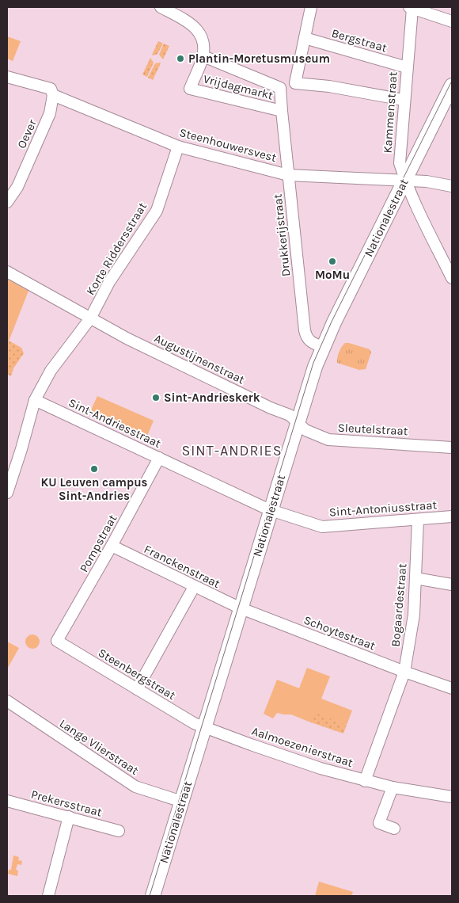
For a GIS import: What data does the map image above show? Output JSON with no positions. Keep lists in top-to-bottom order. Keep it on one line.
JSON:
{"streets":{"street":["Bergstraat","Vrijdagmarkt","Kammenstraat","Oever","Steenhouwersvest","Nationalestraat","Drukkerijstraat","Korte Riddersstraat","Augustijnenstraat","Sint-Andriesstraat","Sleutelstraat","Sint-Antoniusstraat","Pompstraat","Franckenstraat","Bogaardestraat","Schoytestraat","Steenbergstraat","Lange Vlierstraat","Aalmoezenierstraat","Prekersstraat"]},"crossings":[["Bergstraat","Kammenstraat"],["Vrijdagmarkt","Drukkerijstraat"],["Kammenstraat","Steenhouwersvest"],["Kammenstraat","Nationalestraat"],["Oever","Steenhouwersvest"],["Steenhouwersvest","Nationalestraat"],["Steenhouwersvest","Drukkerijstraat"],["Steenhouwersvest","Korte Riddersstraat"],["Nationalestraat","Drukkerijstraat"],["Nationalestraat","Augustijnenstraat"],["Nationalestraat","Sint-Andriesstraat"],["Nationalestraat","Sleutelstraat"],["Nationalestraat","Sint-Antoniusstraat"],["Nationalestraat","Franckenstraat"],["Nationalestraat","Schoytestraat"],["Nationalestraat","Steenbergstraat"],["Nationalestraat","Lange Vlierstraat"],["Nationalestraat","Aalmoezenierstraat"],["Korte Riddersstraat","Augustijnenstraat"],["Korte Riddersstraat","Sint-Andriesstraat"],["Augustijnenstraat","Sleutelstraat"],["Sint-Andriesstraat","Sint-Antoniusstraat"],["Sint-Andriesstraat","Pompstraat"],["Sint-Antoniusstraat","Bogaardestraat"],["Pompstraat","Franckenstraat"],["Pompstraat","Steenbergstraat"],["Franckenstraat","Schoytestraat"],["Bogaardestraat","Schoytestraat"],["Bogaardestraat","Aalmoezenierstraat"],["Steenbergstraat","Aalmoezenierstraat"]],"districts":["SINT-ANDRIES"],"places":["Plantin-Moretusmuseum","MoMu","Sint-Andrieskerk","KU Leuven campus Sint-Andries"]}
